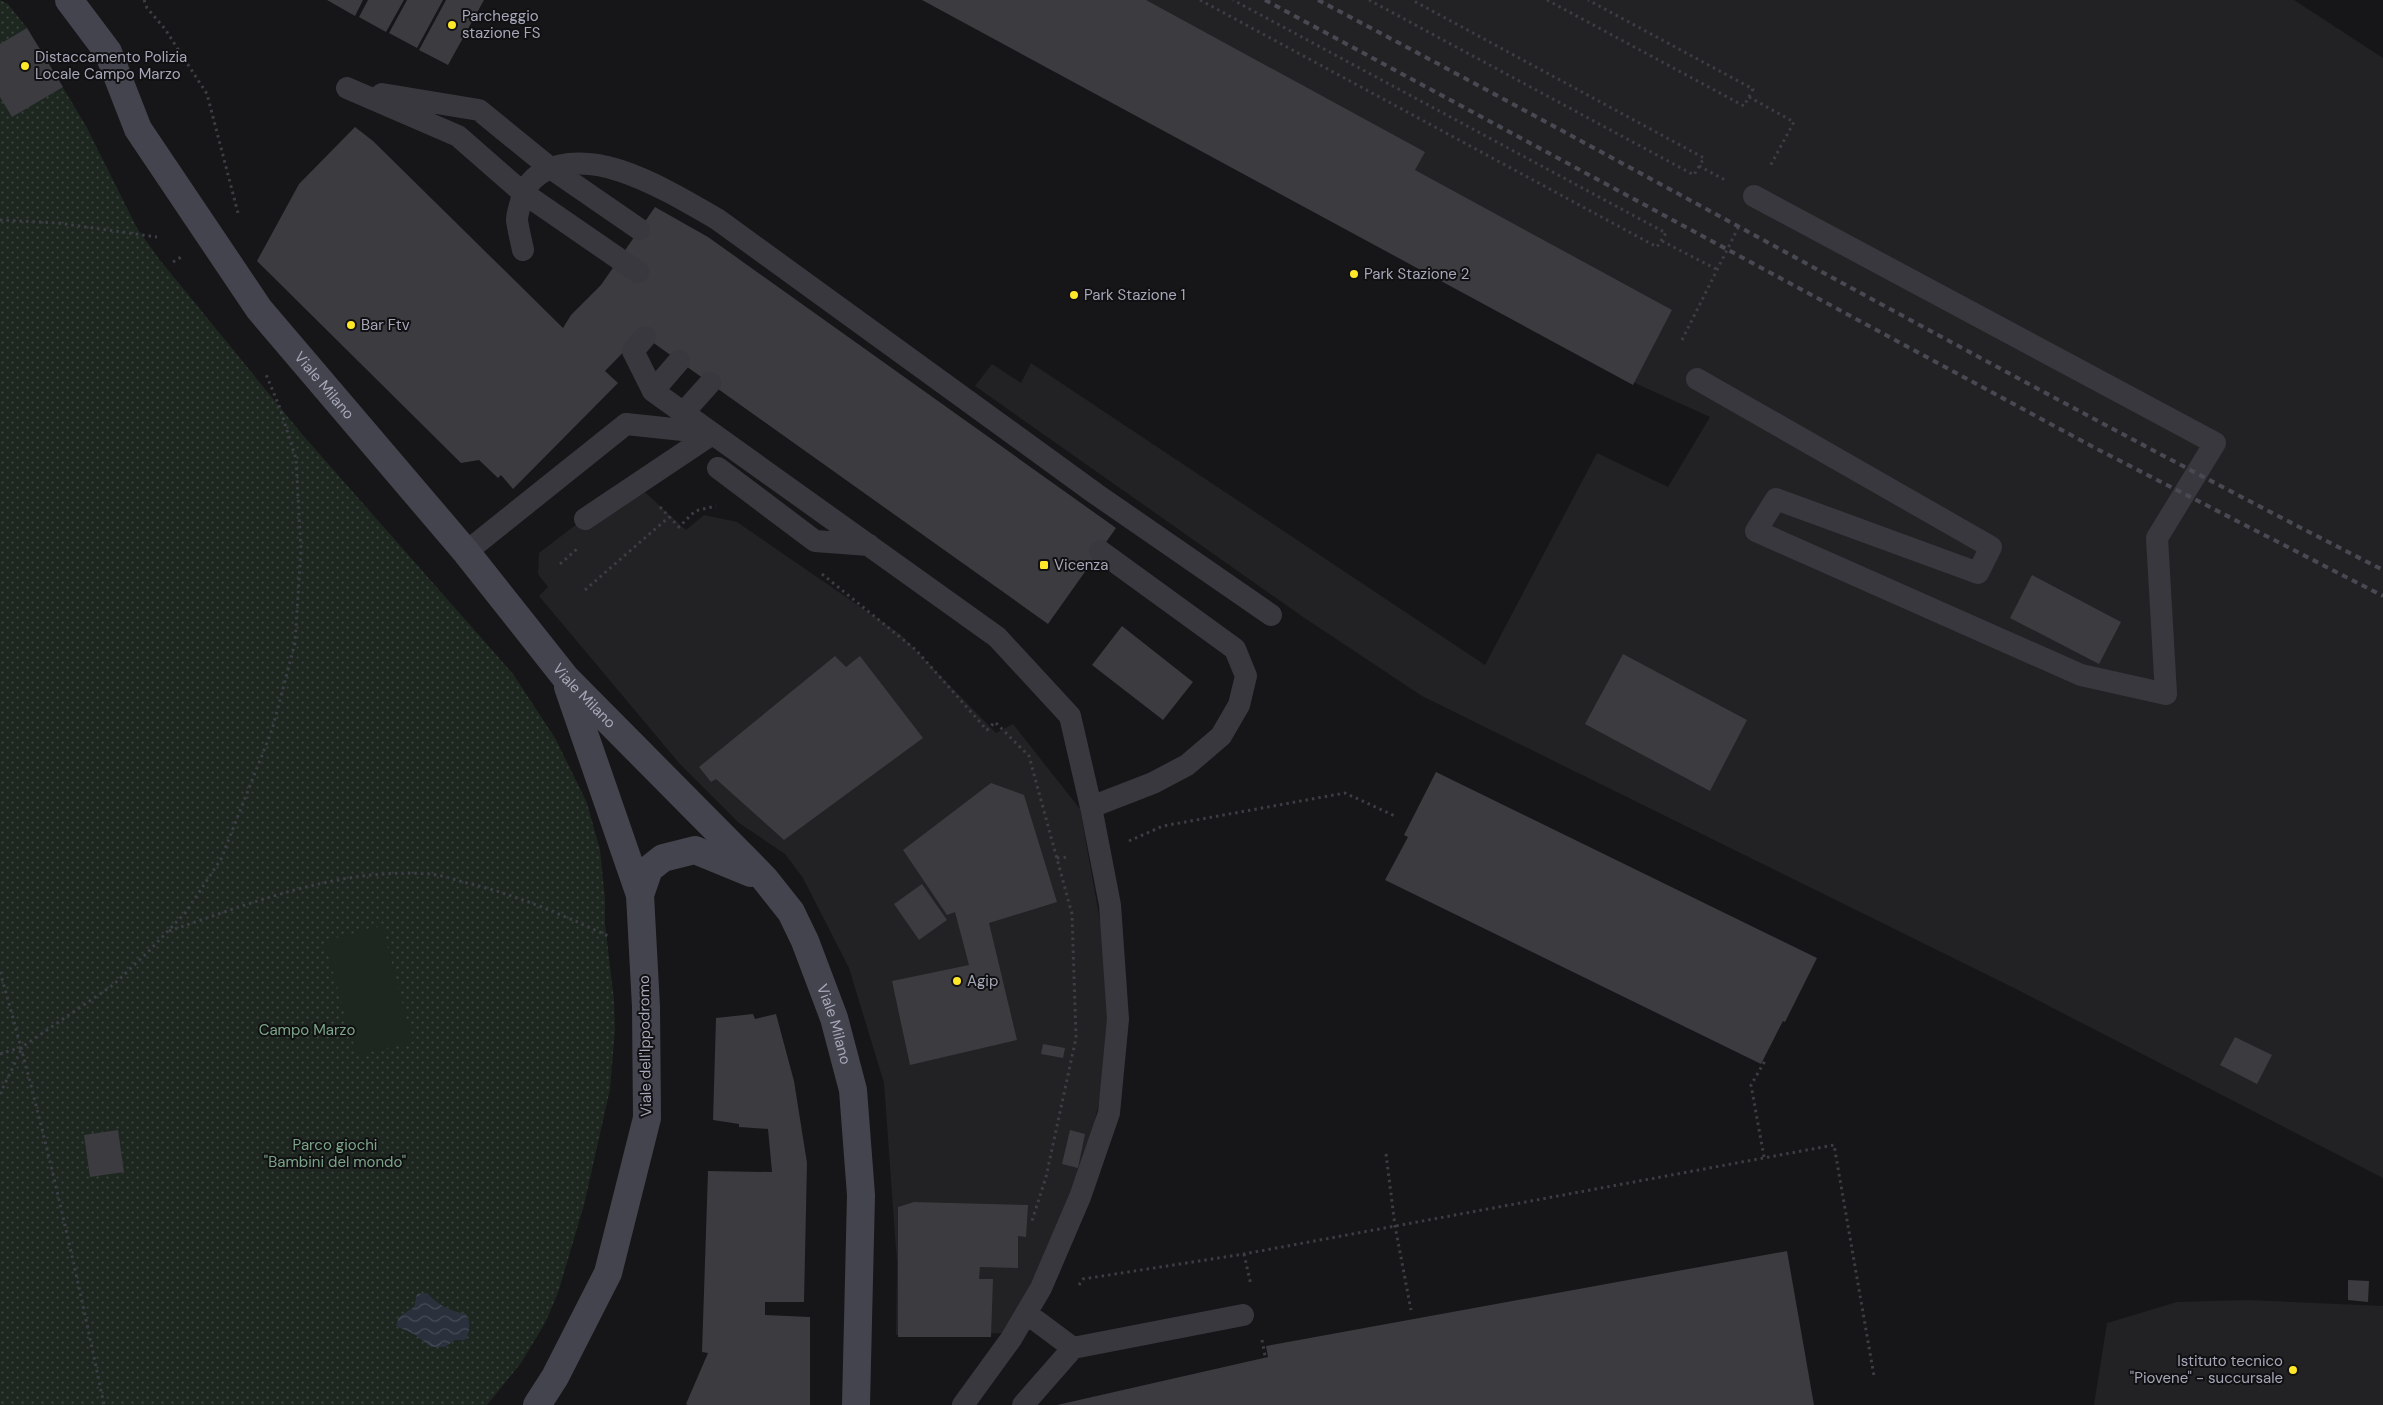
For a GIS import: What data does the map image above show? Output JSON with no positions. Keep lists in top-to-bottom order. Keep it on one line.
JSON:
{"streets":{"main road":["Viale Milano","Viale dell'Ippodromo"]},"crossings":[["Viale Milano","Viale dell'Ippodromo"]],"parks":["Campo Marzo","Parco giochi \"Bambini del mondo\""],"places":{"other":["Parcheggio stazione FS","Distaccamento Polizia Locale Campo Marzo","Park Stazione 2","Park Stazione 1","Bar Ftv","Agip","Istituto tecnico \"Piovene\" - succursale"],"transit":["Vicenza"]}}
